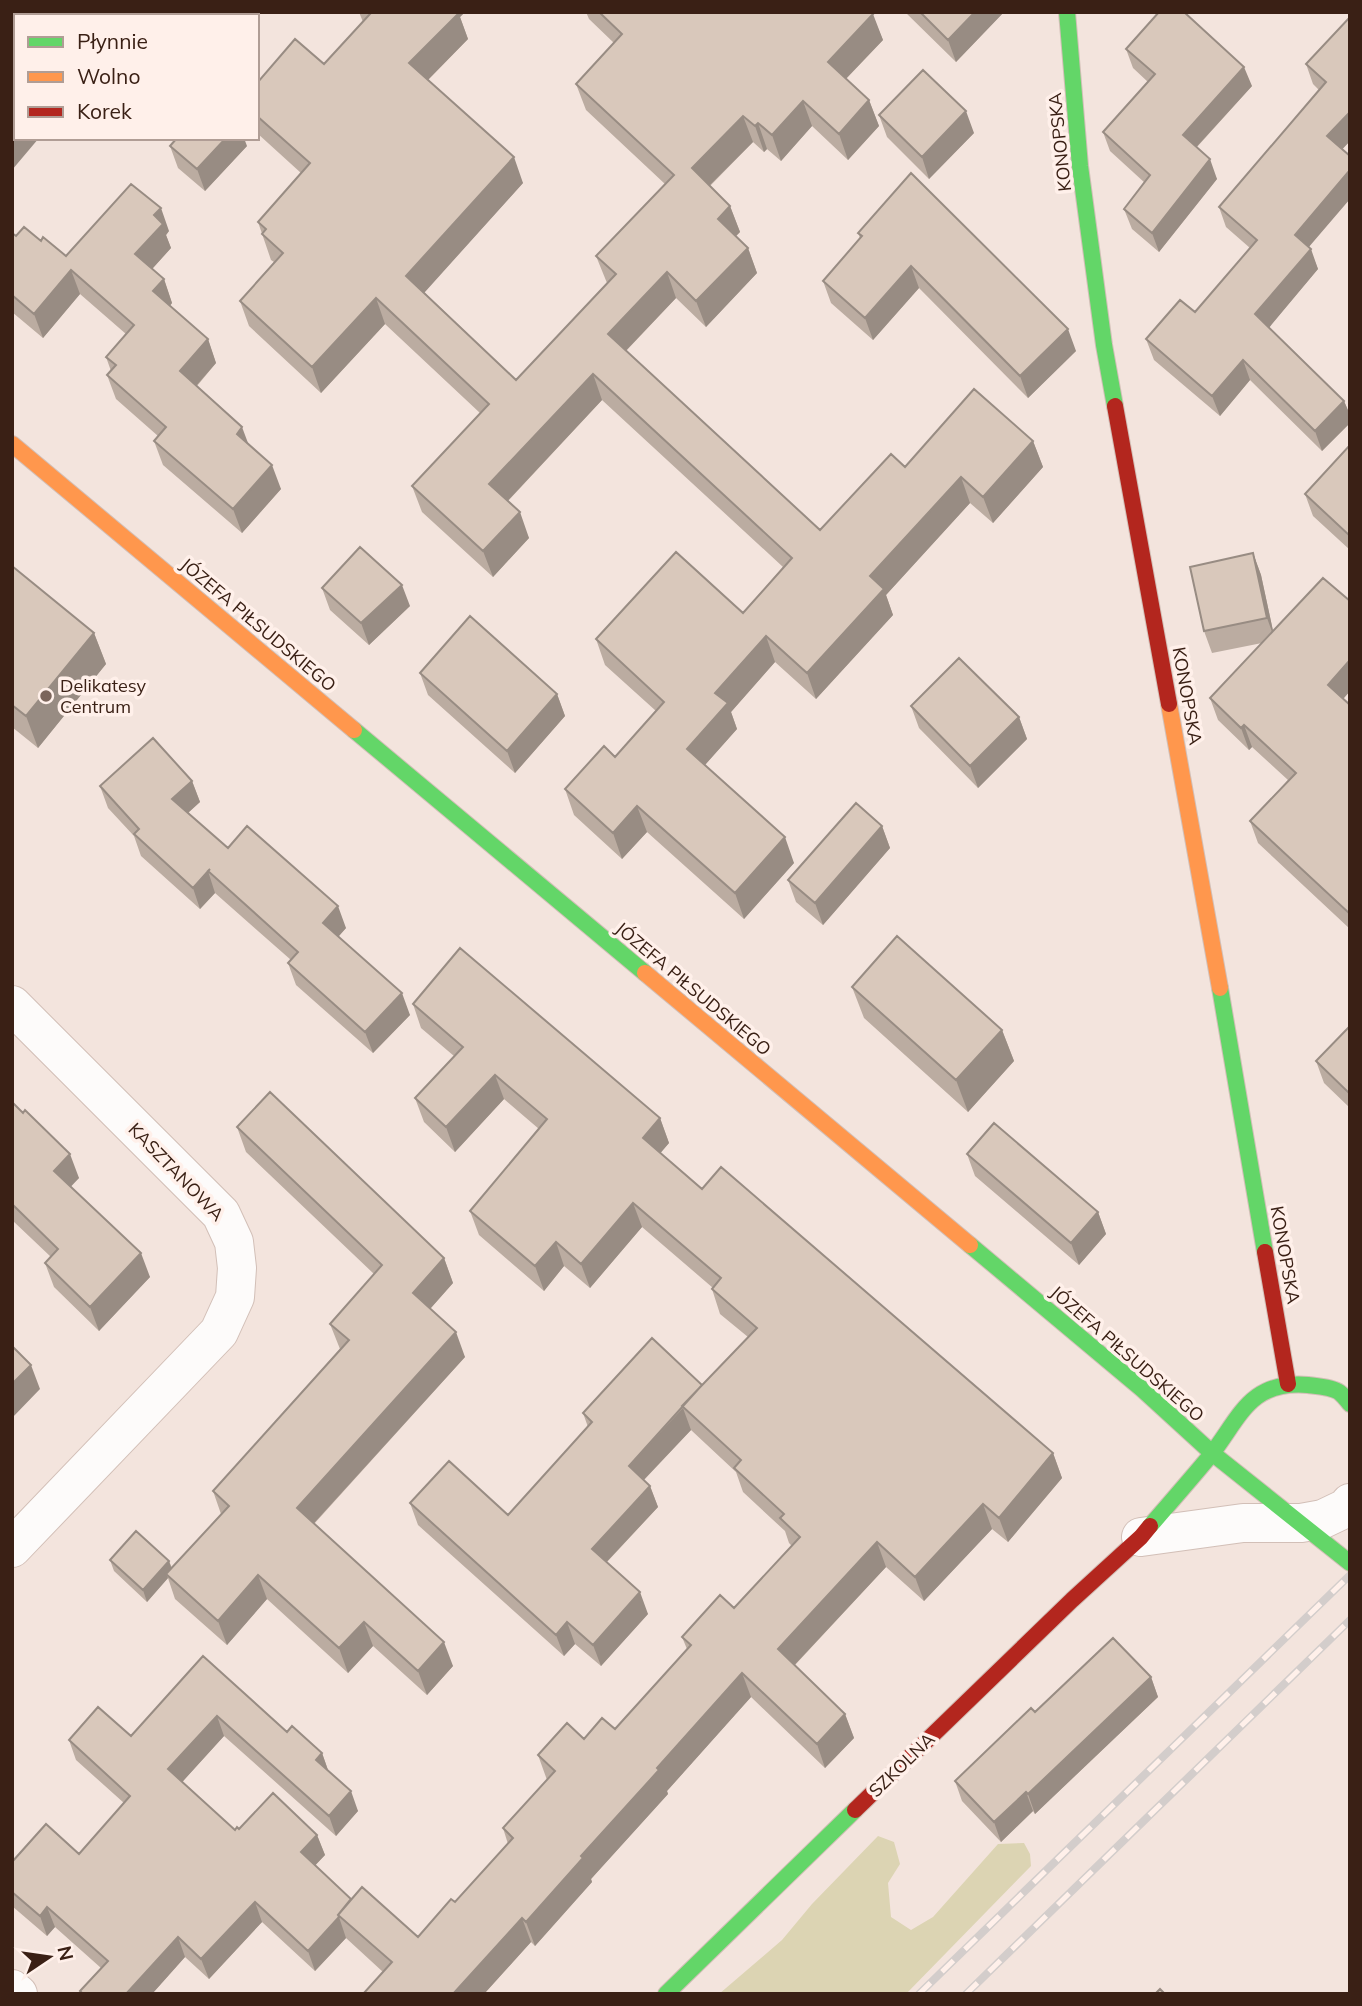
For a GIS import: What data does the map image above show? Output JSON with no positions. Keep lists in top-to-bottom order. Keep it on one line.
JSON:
{"streets":{"street":["KONOPSKA","JÓZEFA PIŁSUDSKIEGO","KASZTANOWA","SZKOLNA"]},"crossings":[["KONOPSKA","SZKOLNA"],["JÓZEFA PIŁSUDSKIEGO","SZKOLNA"]],"places":["Delikatesy Centrum"],"legend":["Płynnie","Wolno","Korek"],"north":"right"}
